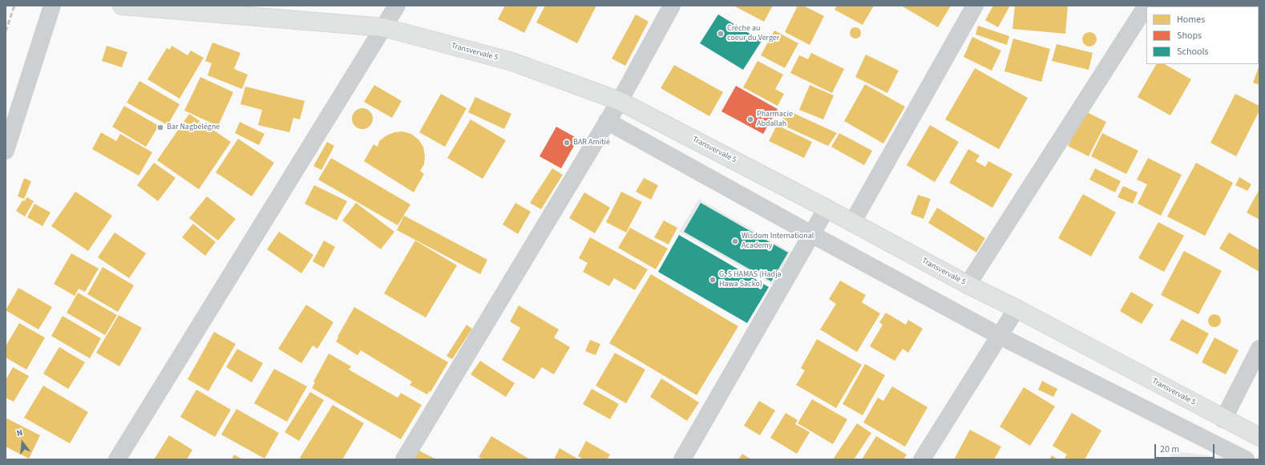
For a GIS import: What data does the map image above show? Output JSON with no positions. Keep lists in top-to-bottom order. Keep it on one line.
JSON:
{"streets":{"main road":["Transvervale 5"]},"places":["Crèche au coeur du Verger","Pharmacie Abdallah","Bar Nagbélégne","BAR Amitié","Wisdom International Academy","G. S HAMAS (Hadja Hawa Sacko)"],"legend":["Homes","Shops","Schools"],"scale_bar":"20 m","north":"top"}
